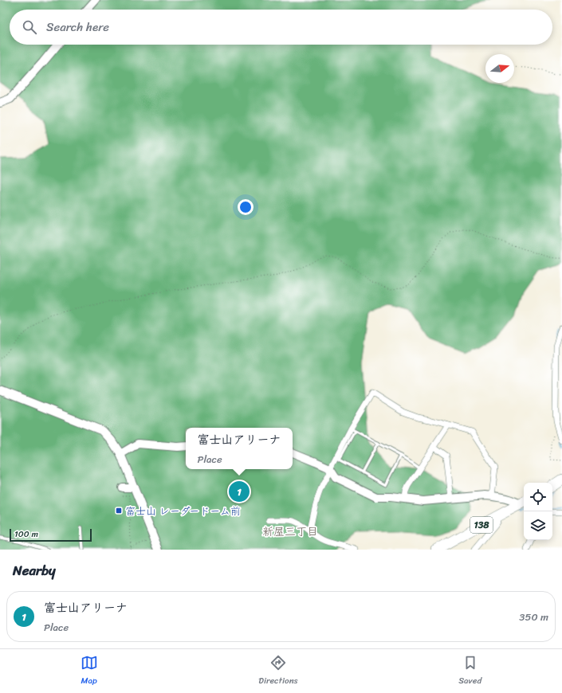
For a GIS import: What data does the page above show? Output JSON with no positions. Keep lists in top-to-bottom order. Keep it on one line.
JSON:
{"streets":{"highway":["138"]},"districts":["新屋三丁目"],"places":{"transit":["富士山 レーダードーム前"]},"scale_bar":"100 m","north":"right","page":{"search":"Search here","popup":["富士山アリーナ","Place"],"pins":"1","scale":"100 m","heading":"Nearby","list":[{"mark":"1","name":"富士山アリーナ","note":"Place","value":"350 m"}],"nav":["Map","Directions","Saved"]}}
